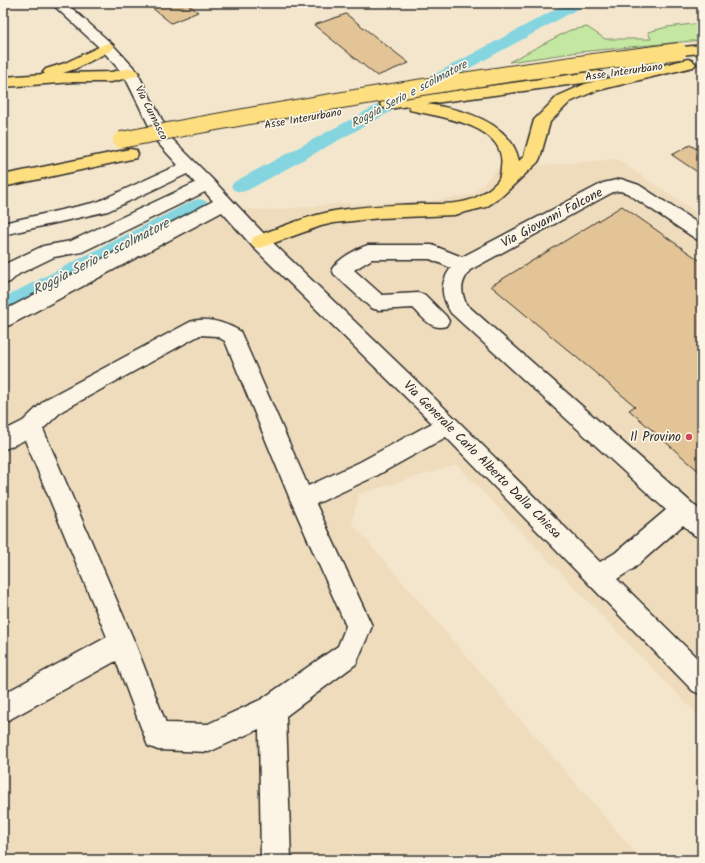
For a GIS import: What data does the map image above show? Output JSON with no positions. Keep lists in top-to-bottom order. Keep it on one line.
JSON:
{"streets":{"highway":["Asse Interurbano"],"street":["Via Curnasco","Via Giovanni Falcone","Via Generale Carlo Alberto Dalla Chiesa"]},"crossings":[["Via Curnasco","Via Generale Carlo Alberto Dalla Chiesa"]],"water":["Roggia Serio e scolmatore"],"places":["Il Provino"]}
